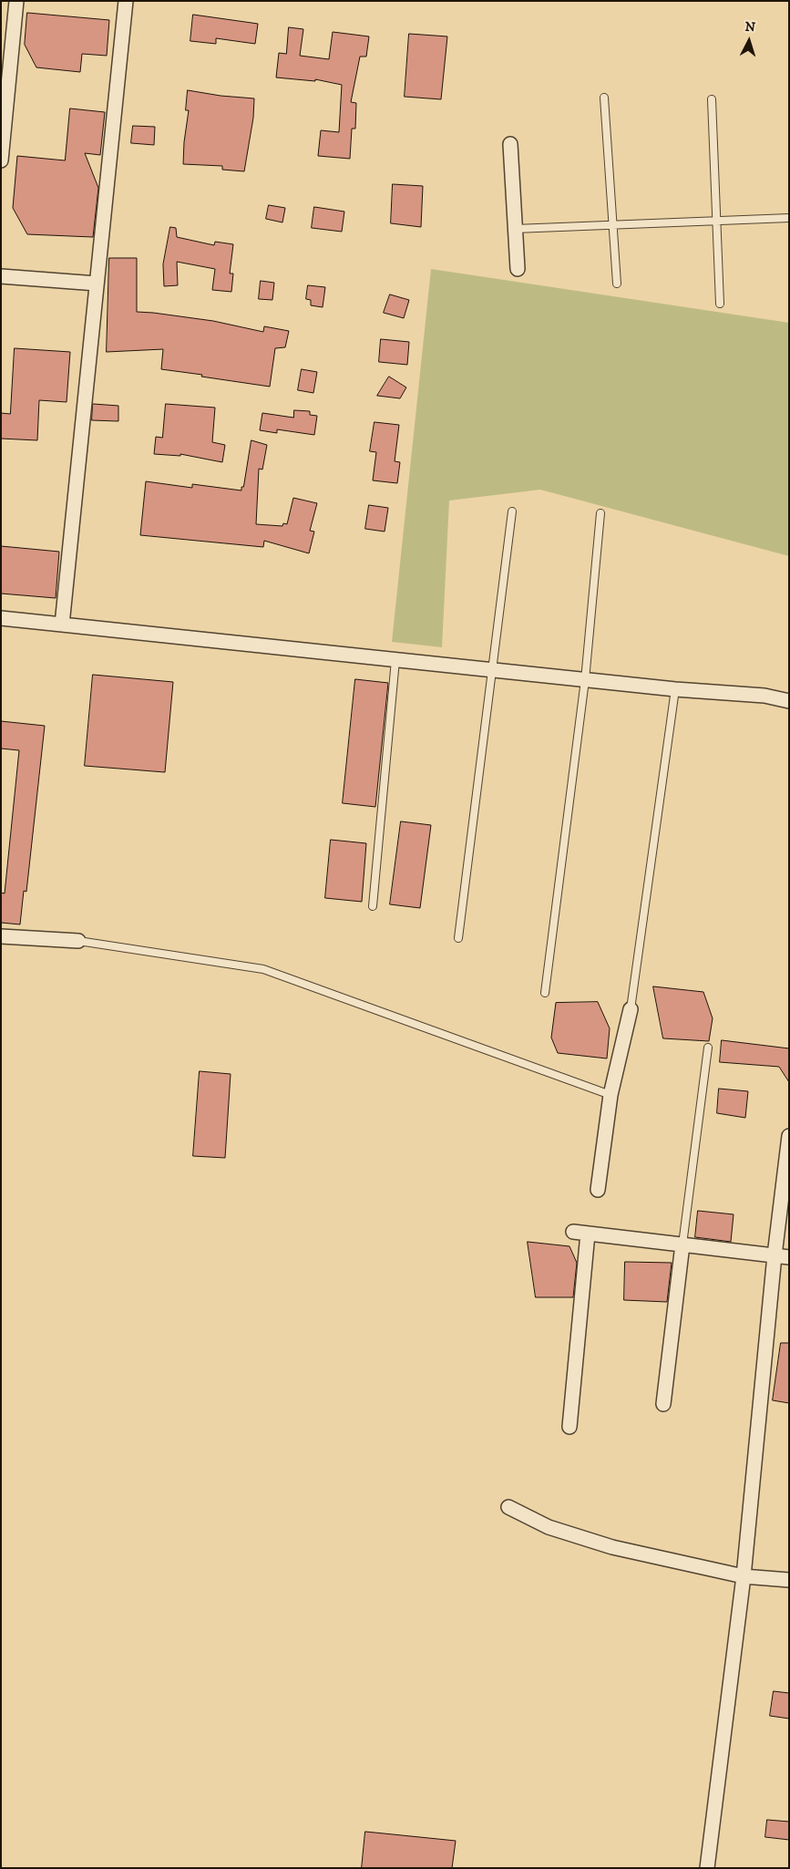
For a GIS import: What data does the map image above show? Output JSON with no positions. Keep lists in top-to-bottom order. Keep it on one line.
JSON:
{"north":"top"}
